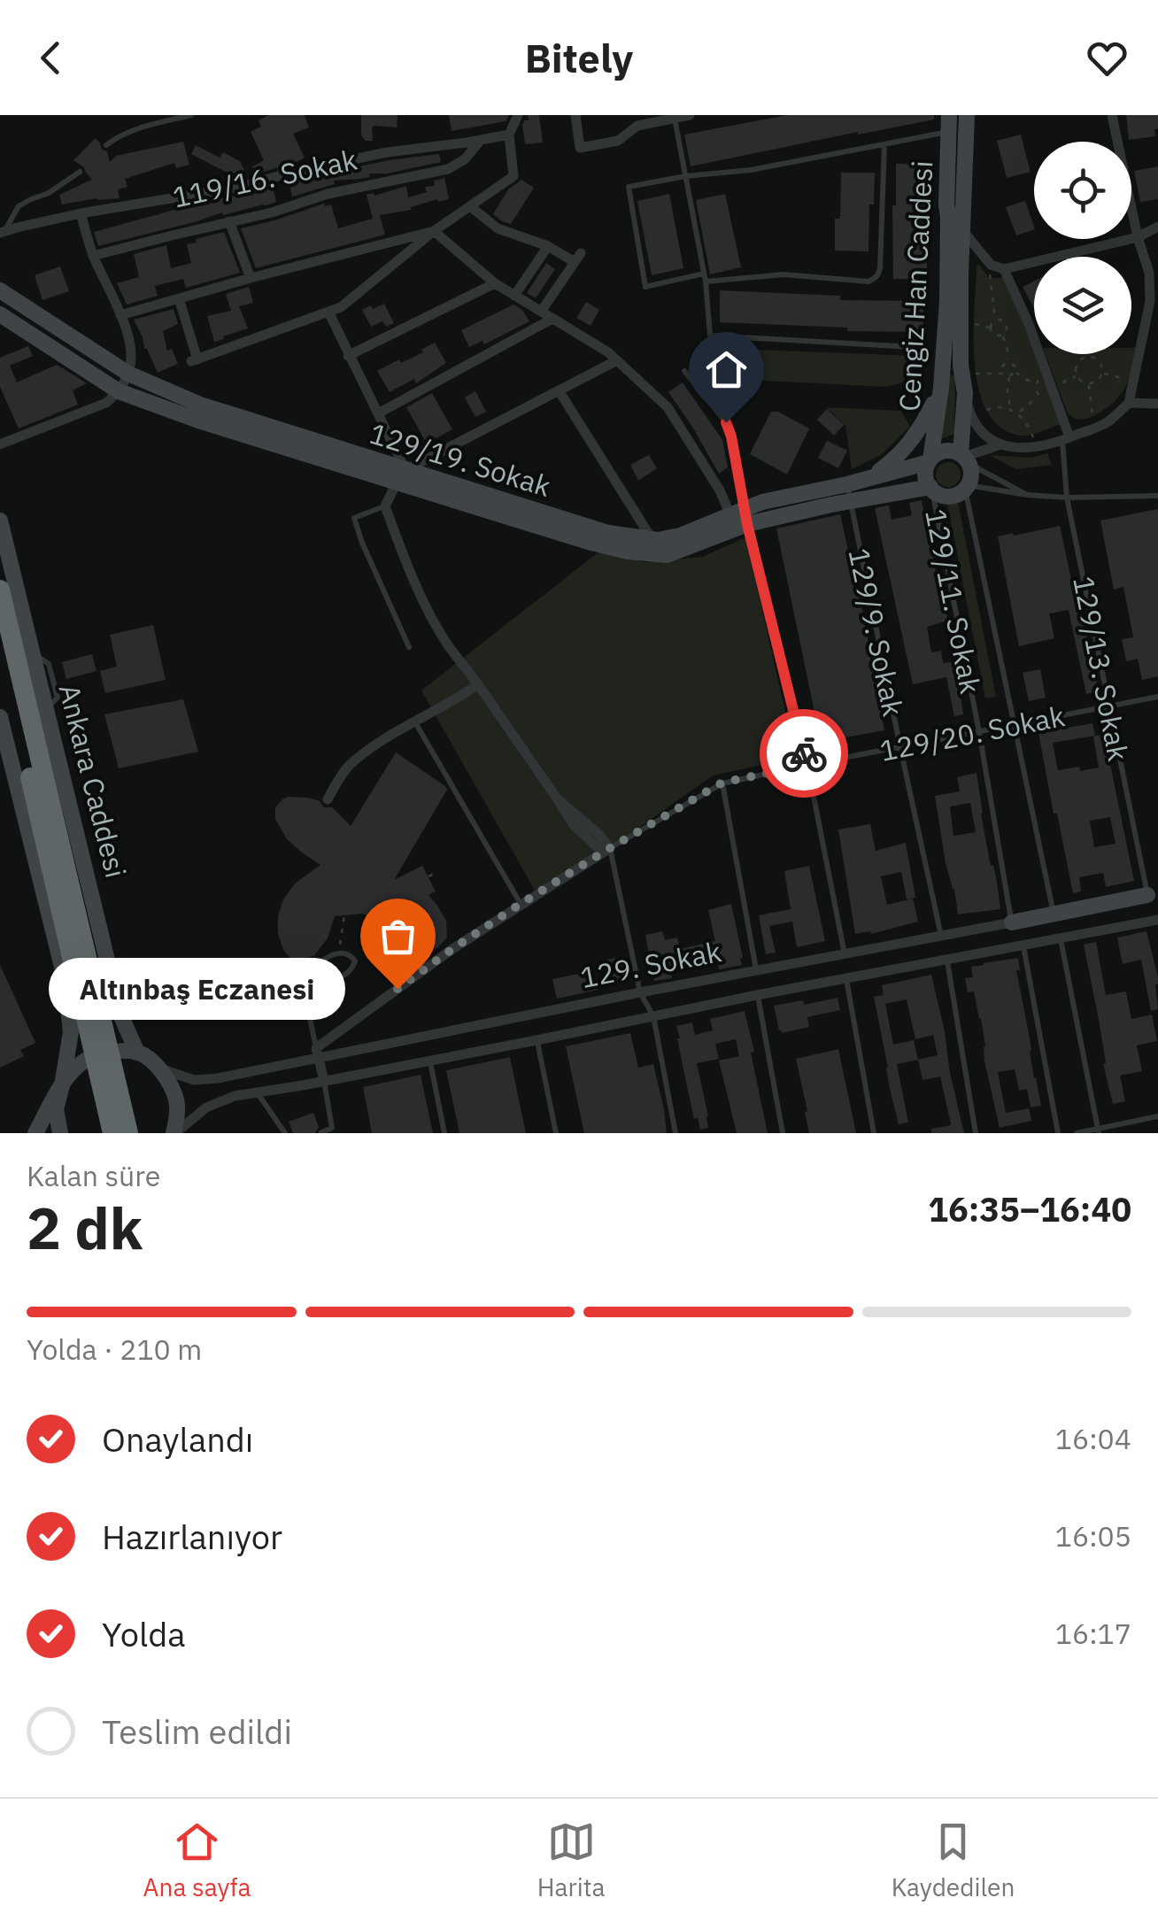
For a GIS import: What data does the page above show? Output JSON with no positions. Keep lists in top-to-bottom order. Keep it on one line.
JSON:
{"streets":{"highway":["Ankara Caddesi"],"main road":["Cengiz Han Caddesi","129/19. Sokak","129. Sokak"],"street":["119/16. Sokak","129/20. Sokak"],"lane":["129/11. Sokak","129/9. Sokak","129/13. Sokak"]},"crossings":[["Cengiz Han Caddesi","129/19. Sokak"],["Cengiz Han Caddesi","129/11. Sokak"],["129/19. Sokak","129/11. Sokak"],["129/19. Sokak","129/9. Sokak"],["129/11. Sokak","129/20. Sokak"],["129/11. Sokak","129. Sokak"],["129/9. Sokak","129/20. Sokak"],["129/9. Sokak","129. Sokak"],["129/13. Sokak","129/20. Sokak"],["129/13. Sokak","129. Sokak"],["129/20. Sokak","129. Sokak"],["Ankara Caddesi","129. Sokak"]],"places":["Altınbaş Eczanesi"],"page":{"header":"Bitely","bubble":"Altınbaş Eczanesi","heading":["2 dk","Kalan süre","16:35–16:40"],"bar":"Yolda · 210 m","list":[["Onaylandı","16:04"],["Hazırlanıyor","16:05"],["Yolda","16:17"],"Teslim edildi"],"tabs":["Ana sayfa","Harita","Kaydedilen"]}}
